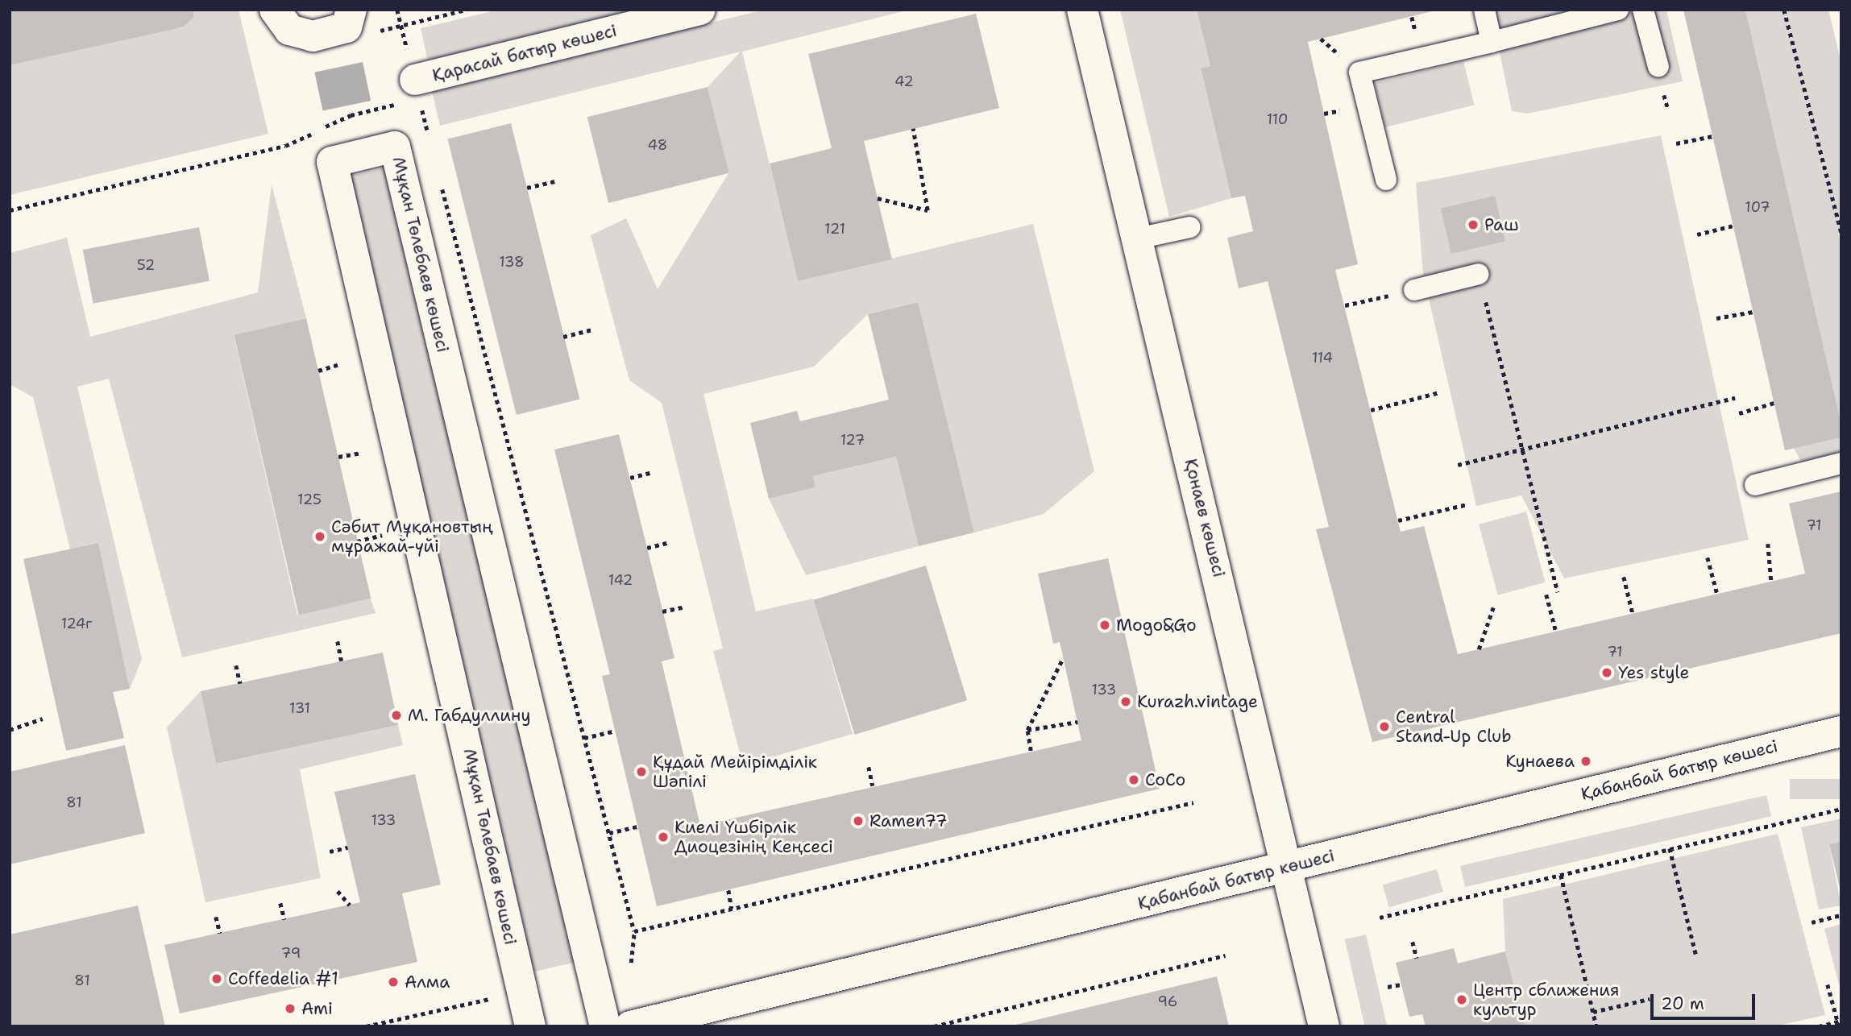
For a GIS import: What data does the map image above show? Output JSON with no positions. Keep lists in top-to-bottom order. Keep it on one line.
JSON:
{"streets":{"street":["Қарасай батыр көшесі","Мұқан Төлебаев көшесі","Қонаев көшесі","Қабанбай батыр көшесі"]},"crossings":[["Қонаев көшесі","Қабанбай батыр көшесі"]],"places":["Раш","Сәбит Мұқановтың мұражай-үйі","Mogo&Go","Yes style","Kurazh.vintage","М. Габдуллину","Central Stand-Up Club","Кунаева","Құдай Мейірімділік Шәпілі","CoCo","Ramen77","Киелі Үшбірлік Диоцезінің Кеңсесі","Coffedelia #1","Алма","Центр сближения культур","Ami"],"house_numbers":["42","110","48","107","121","138","52","114","127","125","71","142","124г","71","133","131","81","133","79","81","96"],"scale_bar":"20 m"}
